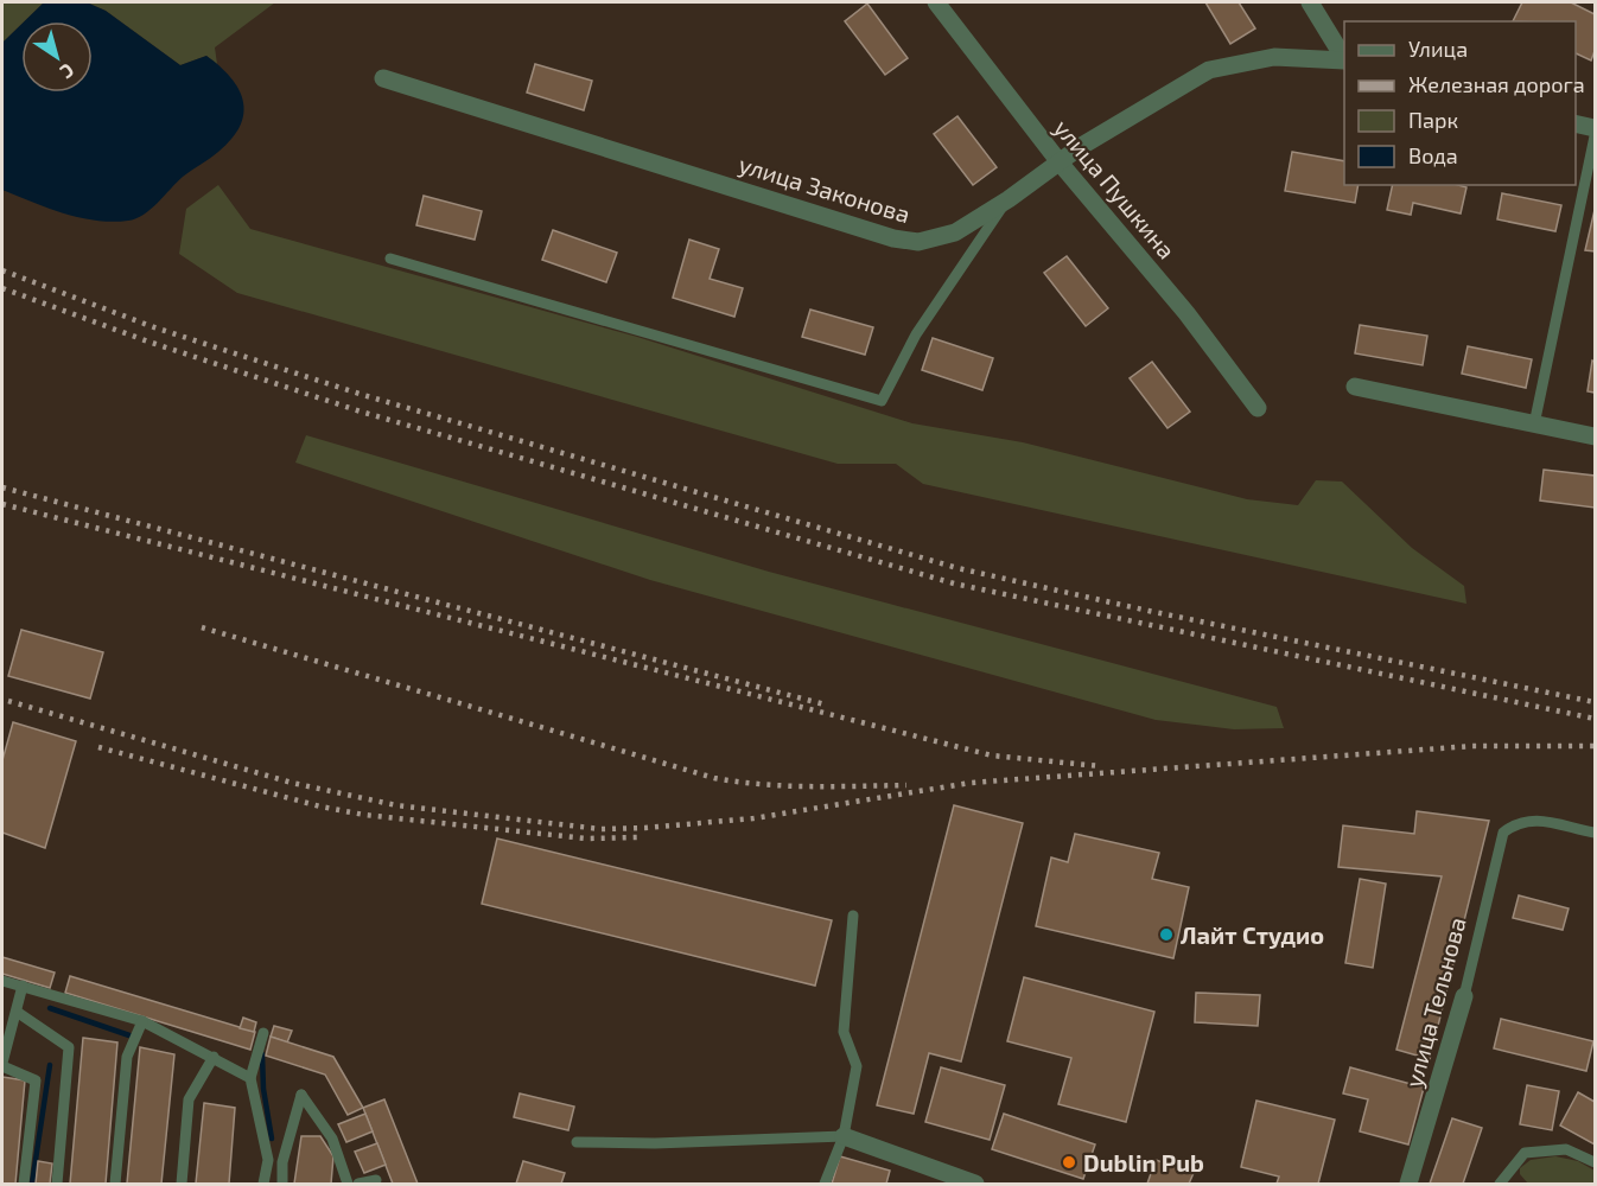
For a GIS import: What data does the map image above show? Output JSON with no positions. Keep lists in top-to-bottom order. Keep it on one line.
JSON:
{"streets":{"street":["улица Законова","улица Пушкина","улица Тельнова"]},"crossings":[["улица Законова","улица Пушкина"]],"places":["Лайт Студио","Dublin Pub"],"legend":["Улица","Железная дорога","Парк","Вода"],"north":"bottom right"}
